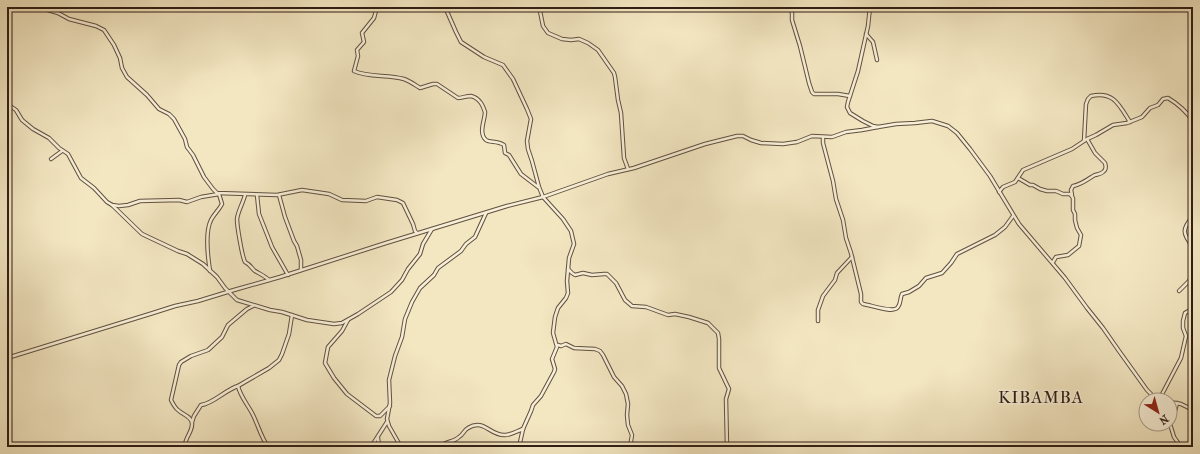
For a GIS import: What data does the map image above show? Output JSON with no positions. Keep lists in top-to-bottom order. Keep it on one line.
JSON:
{"districts":["KIBAMBA"],"north":"bottom right"}
